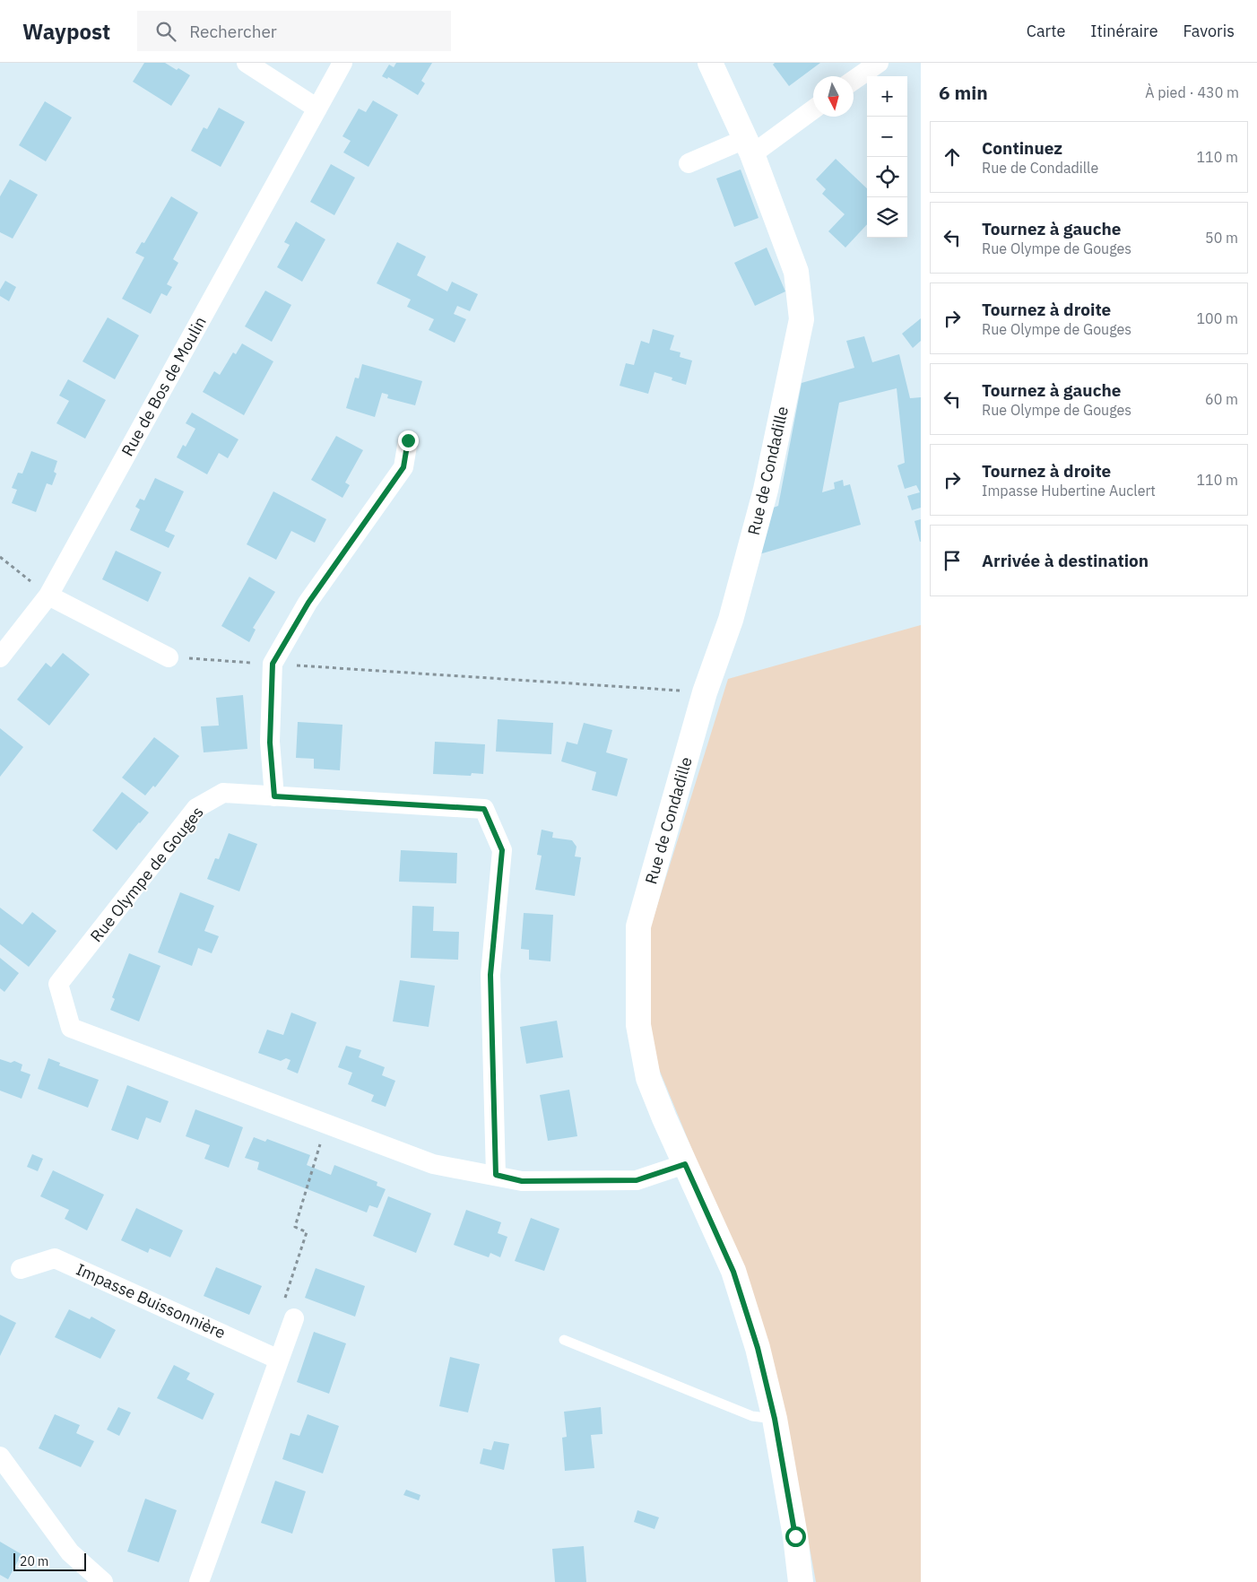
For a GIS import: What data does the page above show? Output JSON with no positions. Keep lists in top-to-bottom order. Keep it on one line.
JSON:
{"streets":{"street":["Rue de Bos de Moulin","Rue de Condadille","Rue Olympe de Gouges","Impasse Buissonnière"]},"crossings":[["Rue de Condadille","Rue Olympe de Gouges"]],"scale_bar":"20 m","north":"bottom","page":{"header":"Waypost","search":"Rechercher","nav":["Carte","Itinéraire","Favoris"],"heading":["6 min","À pied · 430 m"],"map_buttons":["+","−"],"list":[["Continuez","Rue de Condadille","110 m"],["Tournez à gauche","Rue Olympe de Gouges","50 m"],["Tournez à droite","Rue Olympe de Gouges","100 m"],["Tournez à gauche","Rue Olympe de Gouges","60 m"],["Tournez à droite","Impasse Hubertine Auclert","110 m"],"Arrivée à destination"],"scale":"20 m"}}
